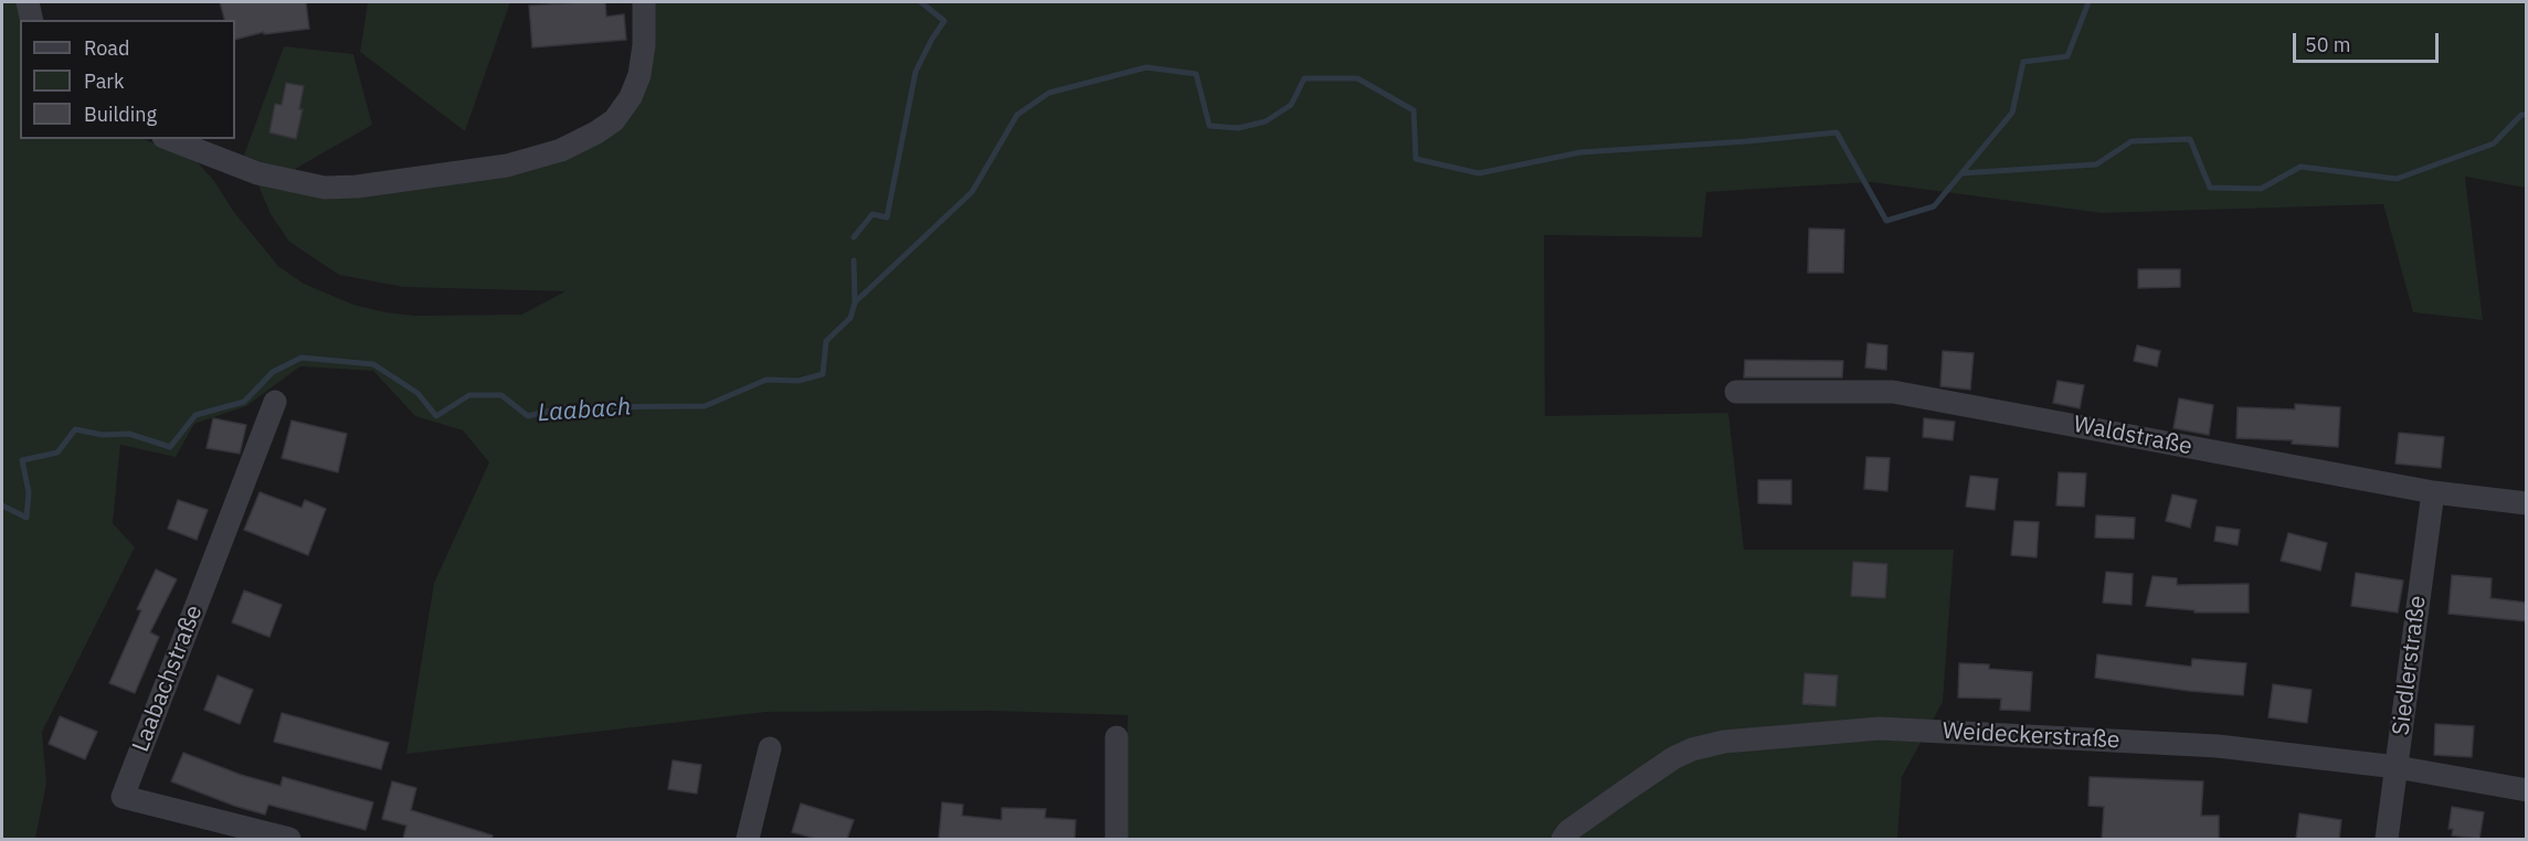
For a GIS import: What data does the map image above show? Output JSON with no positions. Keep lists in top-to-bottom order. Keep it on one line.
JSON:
{"streets":{"street":["Waldstraße","Siedlerstraße","Laabachstraße","Weideckerstraße"]},"crossings":[["Waldstraße","Siedlerstraße"],["Siedlerstraße","Weideckerstraße"]],"water":["Laabach"],"legend":["Road","Park","Building"],"scale_bar":"50 m"}
